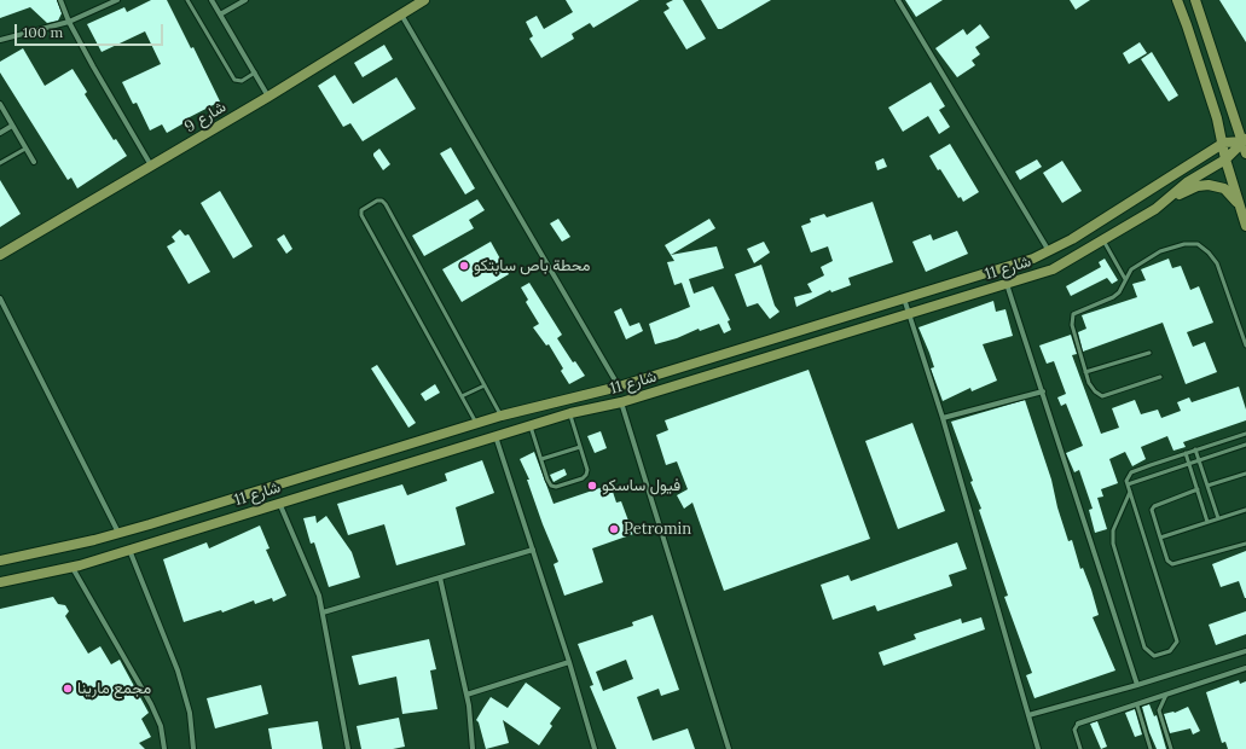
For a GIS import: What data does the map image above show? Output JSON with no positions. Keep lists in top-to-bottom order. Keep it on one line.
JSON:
{"streets":{"street":["شارع 9","شارع 11"]},"places":["محطة باص سابتكو","فيول ساسكو","Petromin","مجمع مارينا"],"scale_bar":"100 m"}
